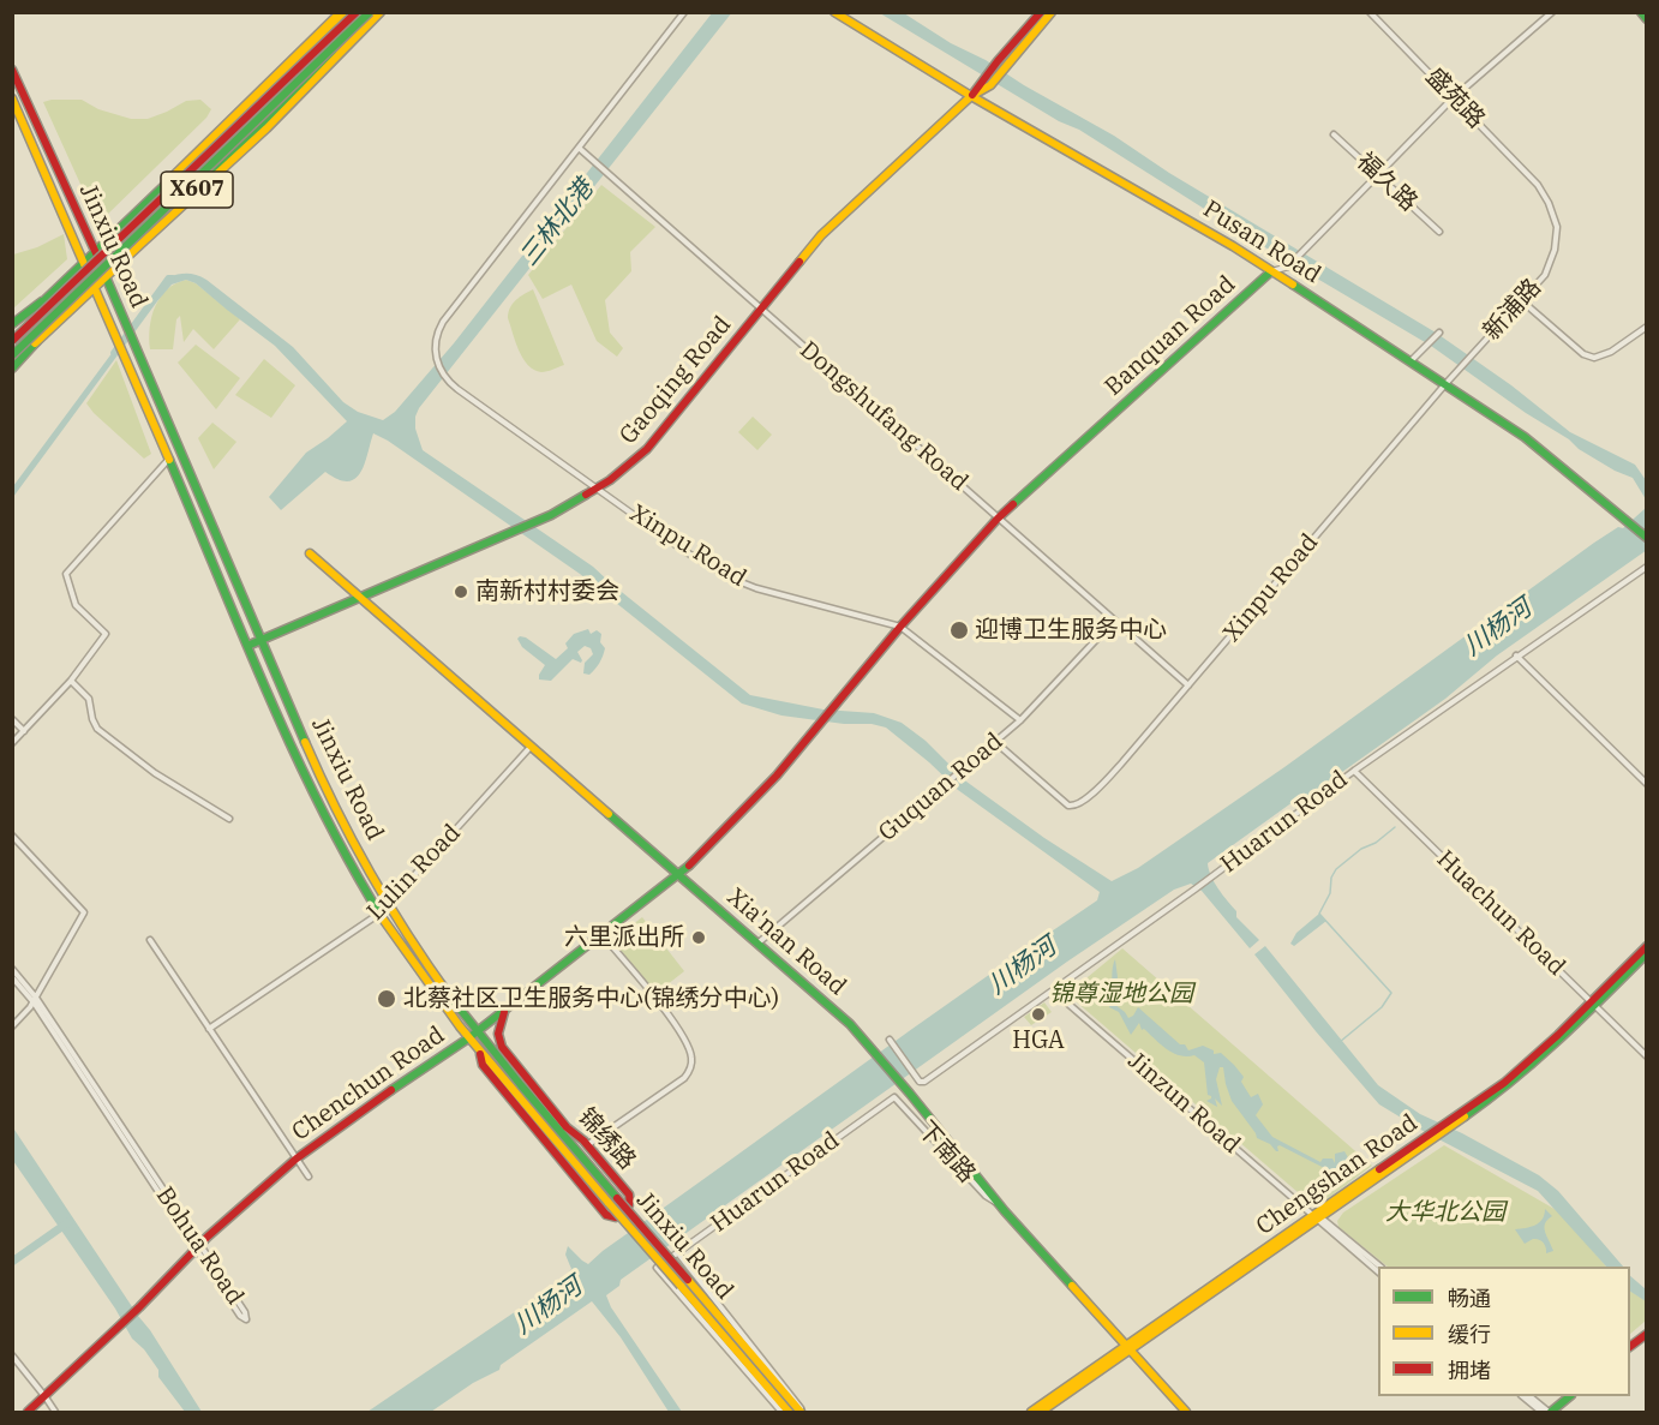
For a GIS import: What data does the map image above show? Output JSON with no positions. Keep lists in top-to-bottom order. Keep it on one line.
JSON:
{"streets":{"main road":["X607","Pusan Road","Jinxiu Road","Banquan Road","Gaoqing Road","Xia'nan Road","Chenchun Road","锦绣路","Chengshan Road"],"street":["盛苑路","福久路","新浦路","Dongshufang Road","Xinpu Road","Guquan Road","Huarun Road","Lulin Road","Huachun Road","Jinzun Road","下南路","Bohua Road"]},"crossings":[["盛苑路","新浦路"],["盛苑路","Banquan Road"],["福久路","Banquan Road"],["X607","Jinxiu Road"],["Pusan Road","新浦路"],["Pusan Road","Banquan Road"],["Pusan Road","Gaoqing Road"],["Pusan Road","Xinpu Road"],["Jinxiu Road","Gaoqing Road"],["Jinxiu Road","Lulin Road"],["Jinxiu Road","Chenchun Road"],["Jinxiu Road","锦绣路"],["新浦路","Xinpu Road"],["Banquan Road","Dongshufang Road"],["Banquan Road","Xinpu Road"],["Banquan Road","Chenchun Road"],["Gaoqing Road","Dongshufang Road"],["Gaoqing Road","Xinpu Road"],["Gaoqing Road","Xia'nan Road"],["Dongshufang Road","Xinpu Road"],["Dongshufang Road","Guquan Road"],["Xinpu Road","Guquan Road"],["Guquan Road","Xia'nan Road"],["Huarun Road","Huachun Road"],["Huarun Road","Jinzun Road"],["Huarun Road","下南路"],["Lulin Road","Xia'nan Road"],["Huachun Road","Chengshan Road"],["Xia'nan Road","Chenchun Road"],["Xia'nan Road","下南路"],["Xia'nan Road","Chengshan Road"],["Chenchun Road","锦绣路"],["Chenchun Road","Bohua Road"],["Jinzun Road","Chengshan Road"]],"water":["三林北港","川杨河"],"parks":["锦尊湿地公园","大华北公园"],"places":["南新村村委会","迎博卫生服务中心","六里派出所","北蔡社区卫生服务中心(锦绣分中心)","HGA"],"legend":["畅通","缓行","拥堵"]}
